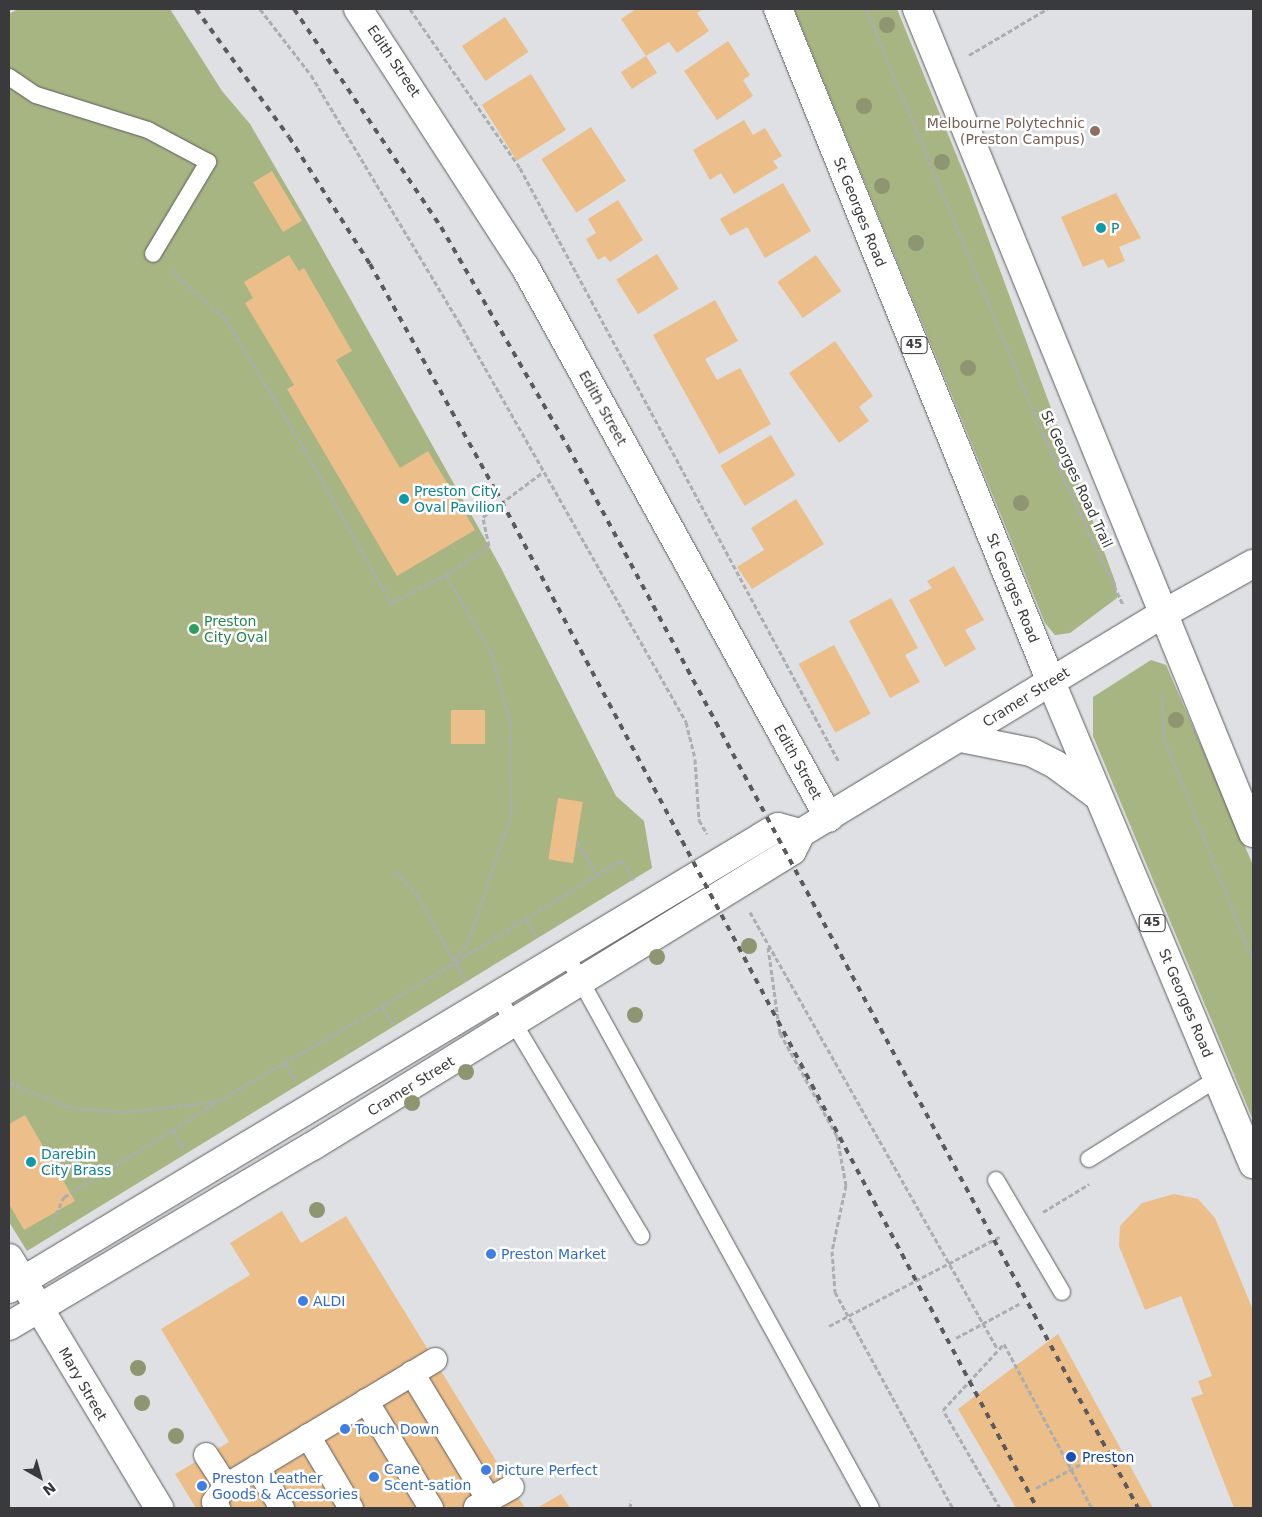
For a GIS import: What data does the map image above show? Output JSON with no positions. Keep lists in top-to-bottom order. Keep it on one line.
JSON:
{"streets":{"street":["Edith Street","St Georges Road","45","Cramer Street","Mary Street"],"path":["St Georges Road Trail"]},"crossings":[["Edith Street","Cramer Street"],["St Georges Road","Cramer Street"],["St Georges Road Trail","Cramer Street"],["Cramer Street","Mary Street"]],"places":["Melbourne Polytechnic (Preston Campus)","P","Preston City Oval Pavilion","Preston City Oval","Darebin City Brass","Preston Market","ALDI","Touch Down","Preston","Picture Perfect","Cane Scent-sation","Preston Leather Goods & Accessories"],"north":"bottom right"}
